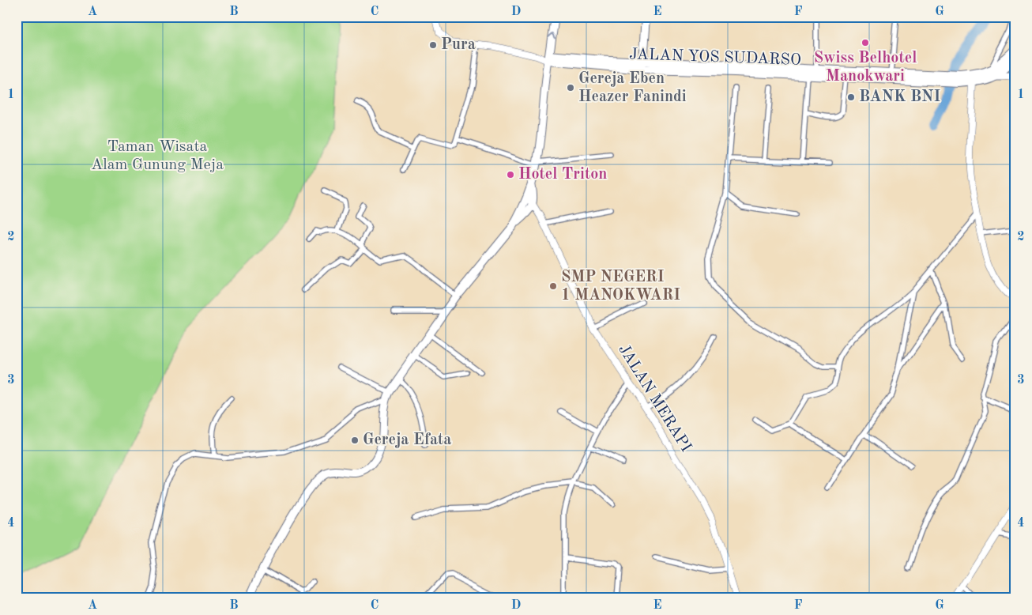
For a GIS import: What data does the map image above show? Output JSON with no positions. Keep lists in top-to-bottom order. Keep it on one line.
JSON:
{"streets":{"highway":["JALAN YOS SUDARSO"],"street":["JALAN MERAPI"]},"parks":["Taman Wisata Alam Gunung Meja"],"places":["Swiss Belhotel Manokwari","Pura","Gereja Eben Heazer Fanindi","BANK BNI","Hotel Triton","SMP NEGERI 1 MANOKWARI","Gereja Efata"],"grid":{"columns":["A","B","C","D","E","F","G"],"rows":["1","2","3","4"]}}
